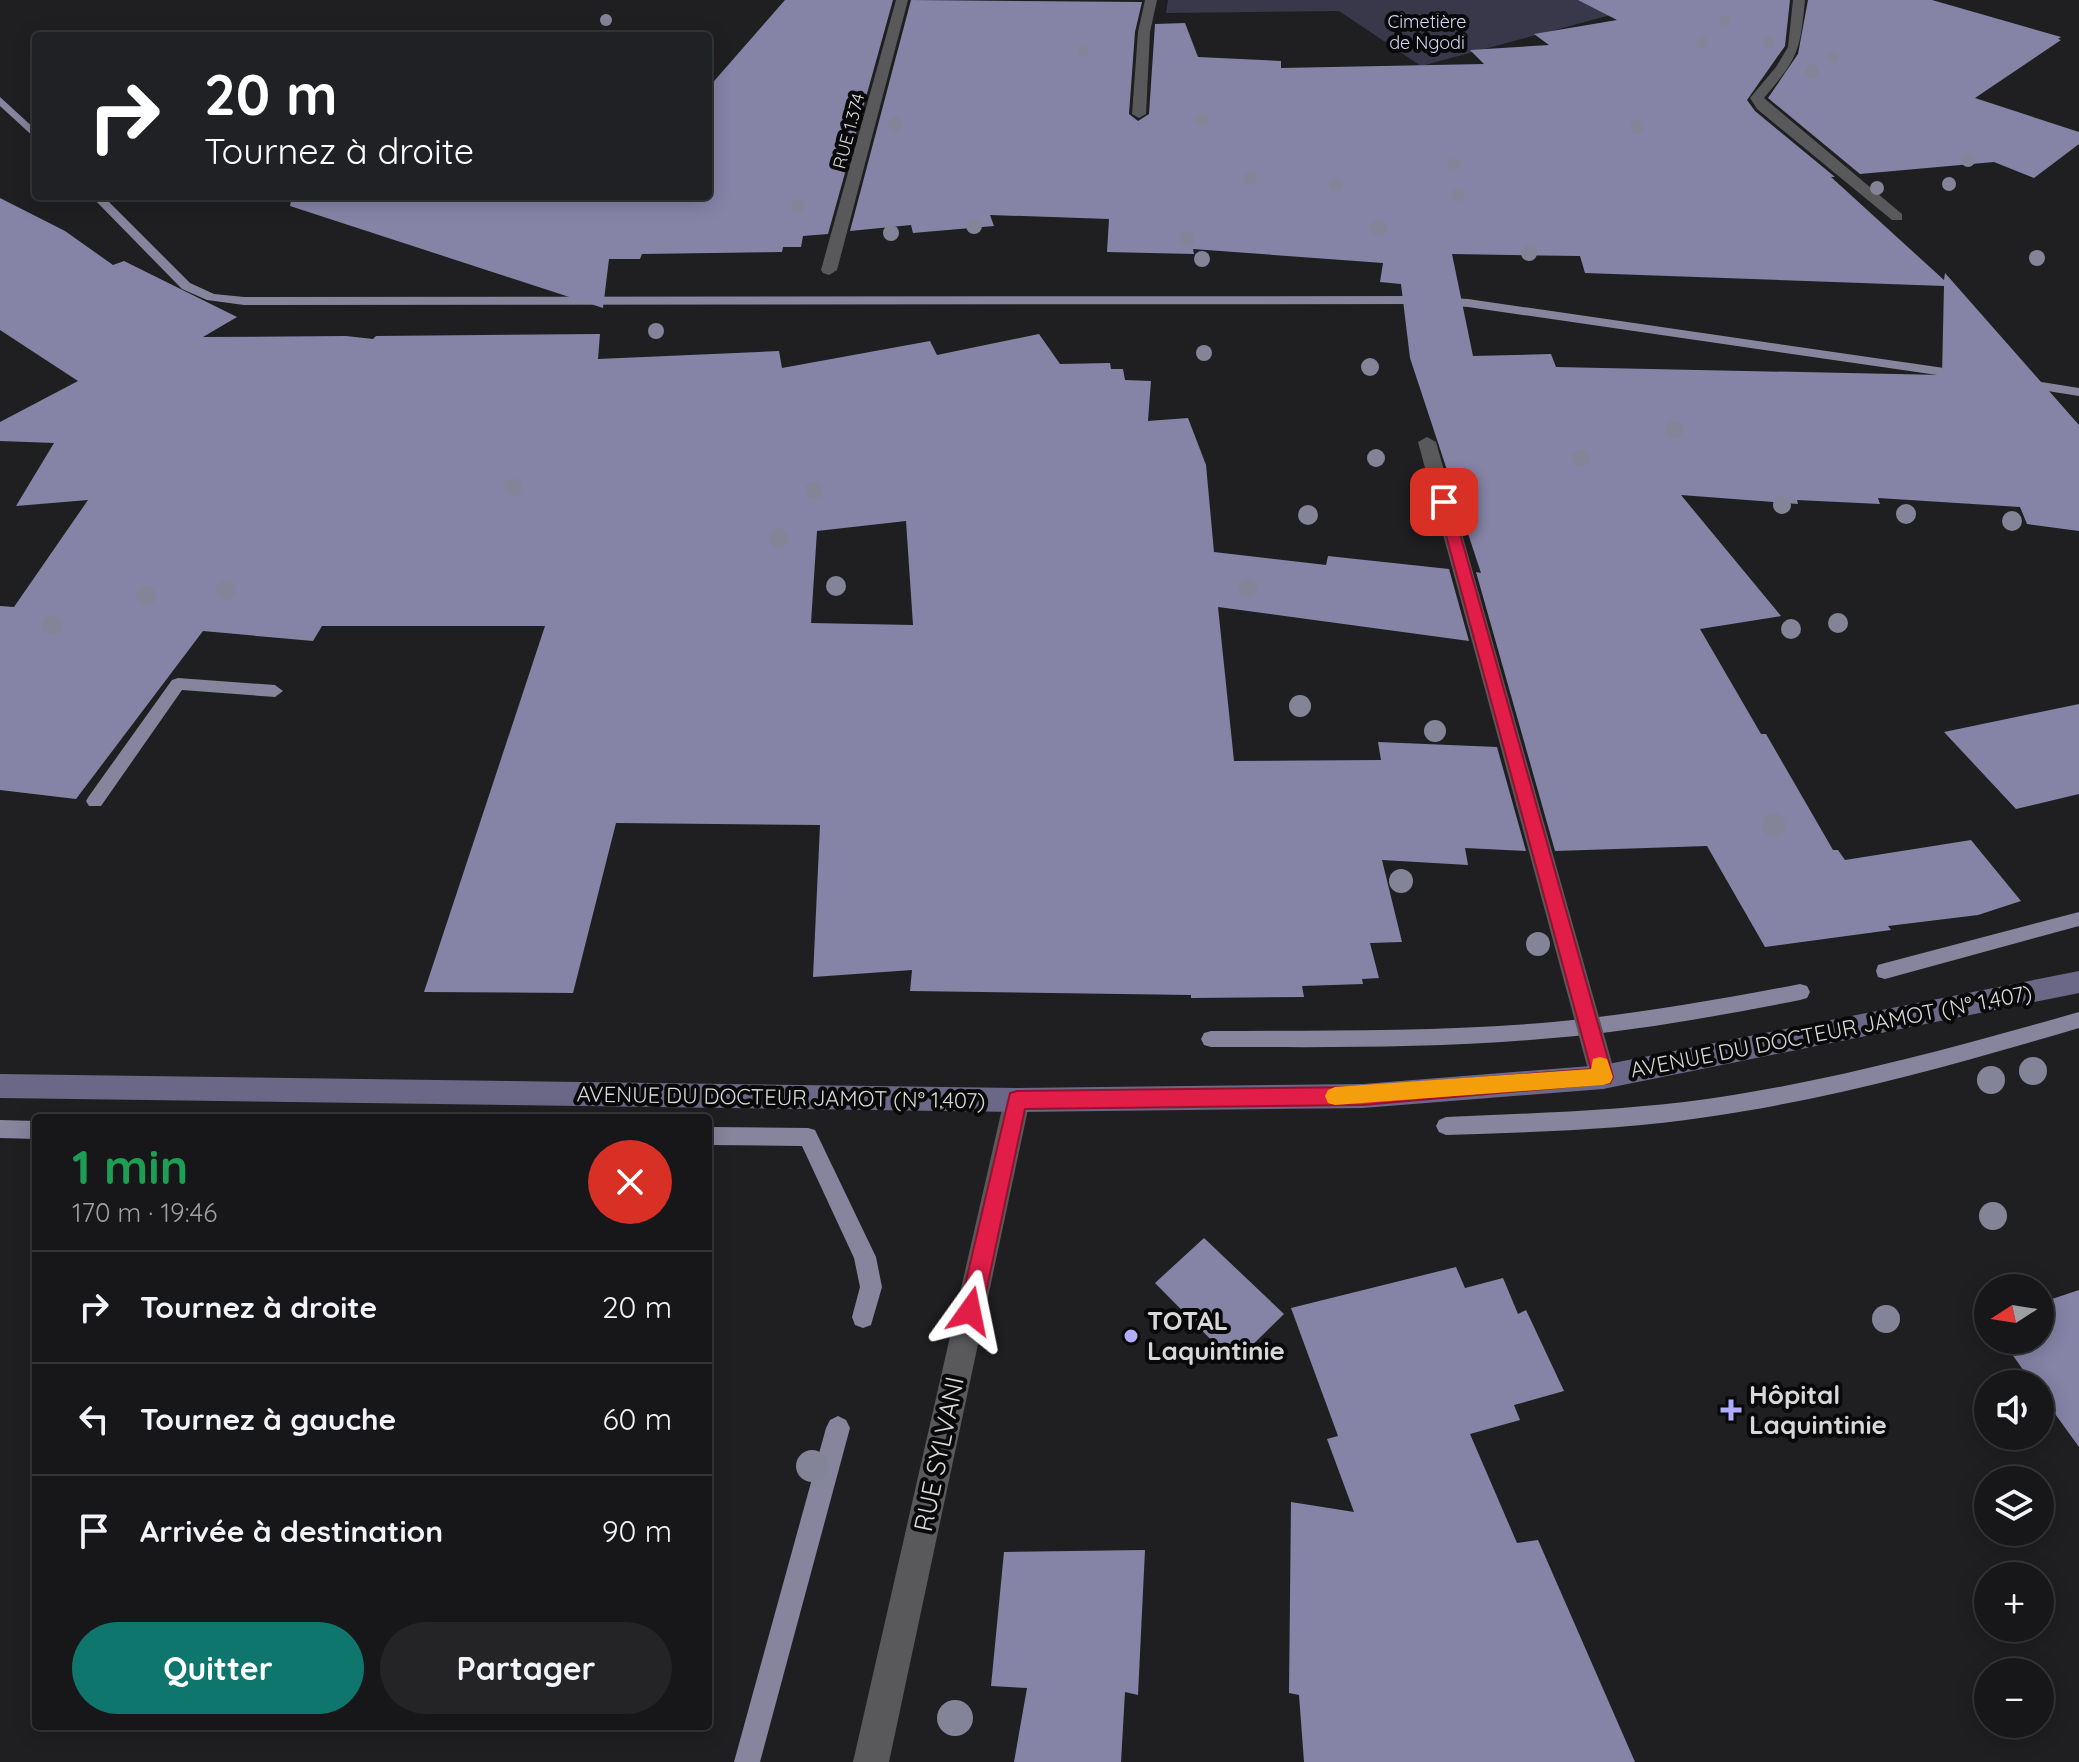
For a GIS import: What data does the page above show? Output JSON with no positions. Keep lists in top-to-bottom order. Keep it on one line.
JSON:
{"streets":{"main road":["AVENUE DU DOCTEUR JAMOT (N° 1.407)"],"street":["RUE 1.374","RUE SYLVANI"]},"crossings":[["AVENUE DU DOCTEUR JAMOT (N° 1.407)","RUE SYLVANI"]],"parks":["Cimetière de Ngodi"],"places":{"other":["TOTAL Laquintinie"],"health":["Hôpital Laquintinie"]},"north":"left","page":{"turn":["20 m","Tournez à droite"],"heading":["1 min","170 m · 19:46"],"list":[{"name":"Tournez à droite","value":"20 m"},{"name":"Tournez à gauche","value":"60 m"},{"name":"Arrivée à destination","value":"90 m"}],"map_buttons":["+","−"],"buttons":["Quitter","Partager"]}}
